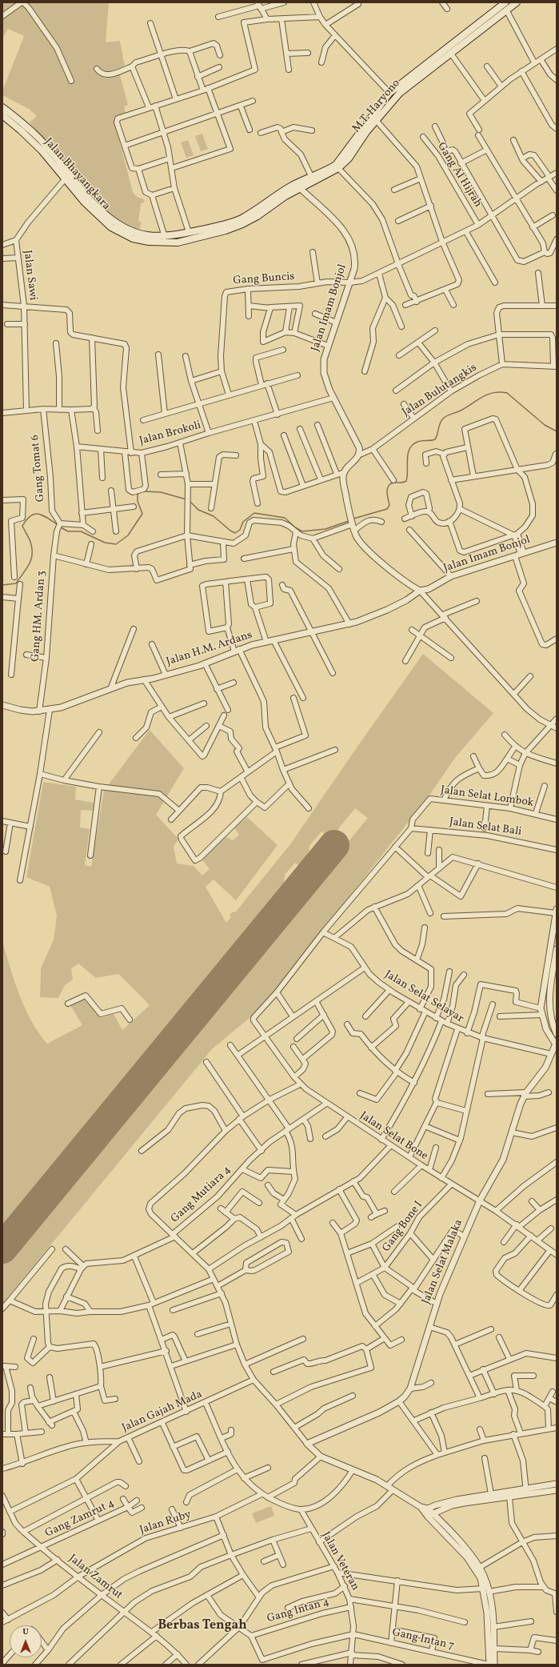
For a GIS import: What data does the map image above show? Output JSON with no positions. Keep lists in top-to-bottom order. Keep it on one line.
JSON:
{"streets":{"main road":["M.T. Haryono","Jalan Bhayangkara"],"street":["Gang Al Hijrah","Jalan Sawi","Gang Buncis","Jalan Imam Bonjol","Jalan Bulutangkis","Jalan Brokoli","Gang Tomat 6","Gang HM. Ardan 3","Jalan H.M. Ardans","Jalan Selat Lombok","Jalan Selat Bali","Jalan Selat Selayar","Jalan Selat Bone","Gang Mutiara 4","Gang Bone I","Jalan Selat Malaka","Jalan Gajah Mada","Gang Zamrut 4","Jalan Ruby","Jalan Veteran","Jalan Zamrut","Gang Intan 4","Gang Intan 7"]},"crossings":[["M.T. Haryono","Jalan Bhayangkara"],["M.T. Haryono","Jalan Imam Bonjol"],["Jalan Bhayangkara","Jalan Sawi"],["Jalan Bhayangkara","Jalan Imam Bonjol"],["Gang Al Hijrah","Gang Buncis"],["Gang Buncis","Jalan Imam Bonjol"],["Jalan Imam Bonjol","Jalan Bulutangkis"],["Jalan Imam Bonjol","Jalan Brokoli"],["Jalan Imam Bonjol","Jalan H.M. Ardans"],["Gang Tomat 6","Gang HM. Ardan 3"],["Gang HM. Ardan 3","Jalan H.M. Ardans"],["Jalan Selat Lombok","Jalan Selat Bali"],["Jalan Selat Selayar","Jalan Selat Malaka"],["Jalan Selat Bone","Gang Mutiara 4"],["Jalan Selat Bone","Gang Bone I"],["Jalan Selat Bone","Jalan Selat Malaka"],["Gang Zamrut 4","Jalan Zamrut"],["Jalan Ruby","Jalan Zamrut"],["Jalan Veteran","Gang Intan 4"],["Jalan Veteran","Gang Intan 7"]],"districts":["Berbas Tengah"],"north":"top"}
